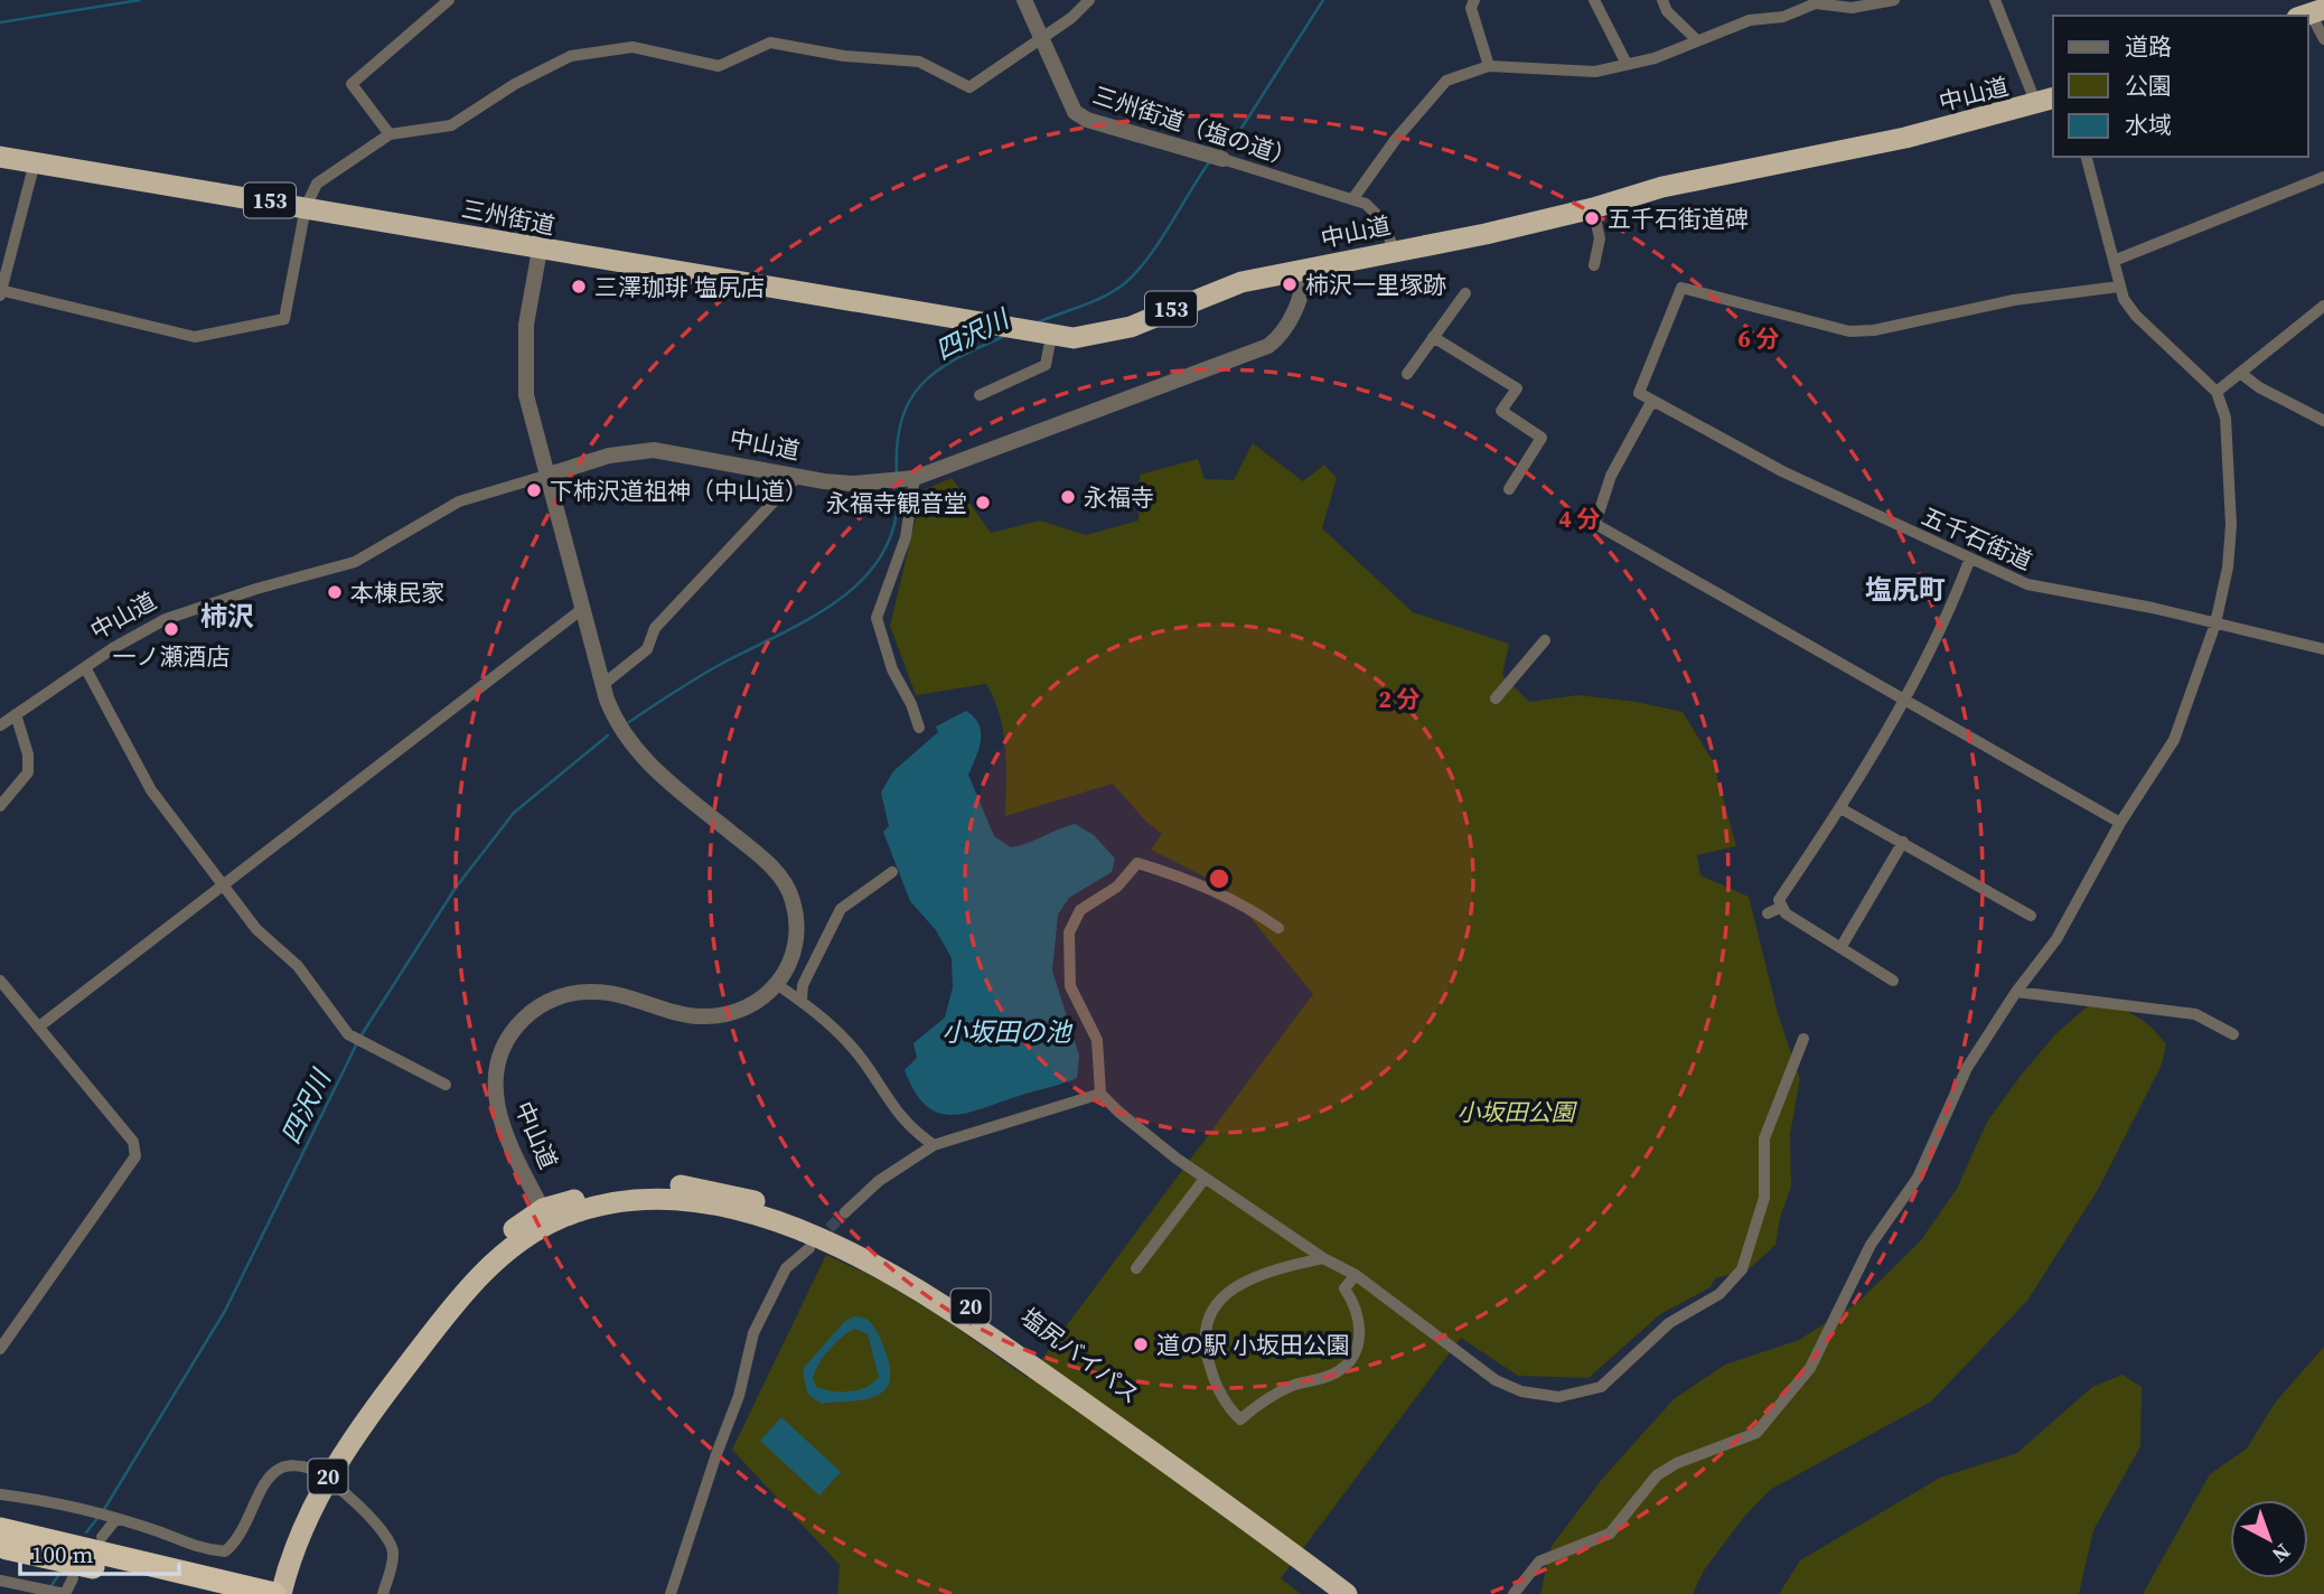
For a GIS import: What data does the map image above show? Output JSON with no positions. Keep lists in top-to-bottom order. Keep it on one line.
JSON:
{"streets":{"highway":["中山道","153","三州街道","20","塩尻バイパス"],"street":["三州街道（塩の道）","五千石街道"]},"crossings":[["中山道","三州街道（塩の道）"],["中山道","153"],["中山道","20"],["中山道","塩尻バイパス"],["153","三州街道"],["20","塩尻バイパス"]],"districts":["塩尻町","柿沢"],"water":["四沢川","小坂田の池"],"parks":["小坂田公園"],"places":["五千石街道碑","柿沢一里塚跡","三澤珈琲 塩尻店","下柿沢道祖神（中山道）","永福寺","永福寺観音堂","本棟民家","一ノ瀬酒店","道の駅 小坂田公園"],"legend":["道路","公園","水域"],"scale_bar":"100 m","north":"bottom right","rings":["6 分","4 分","2 分"]}
